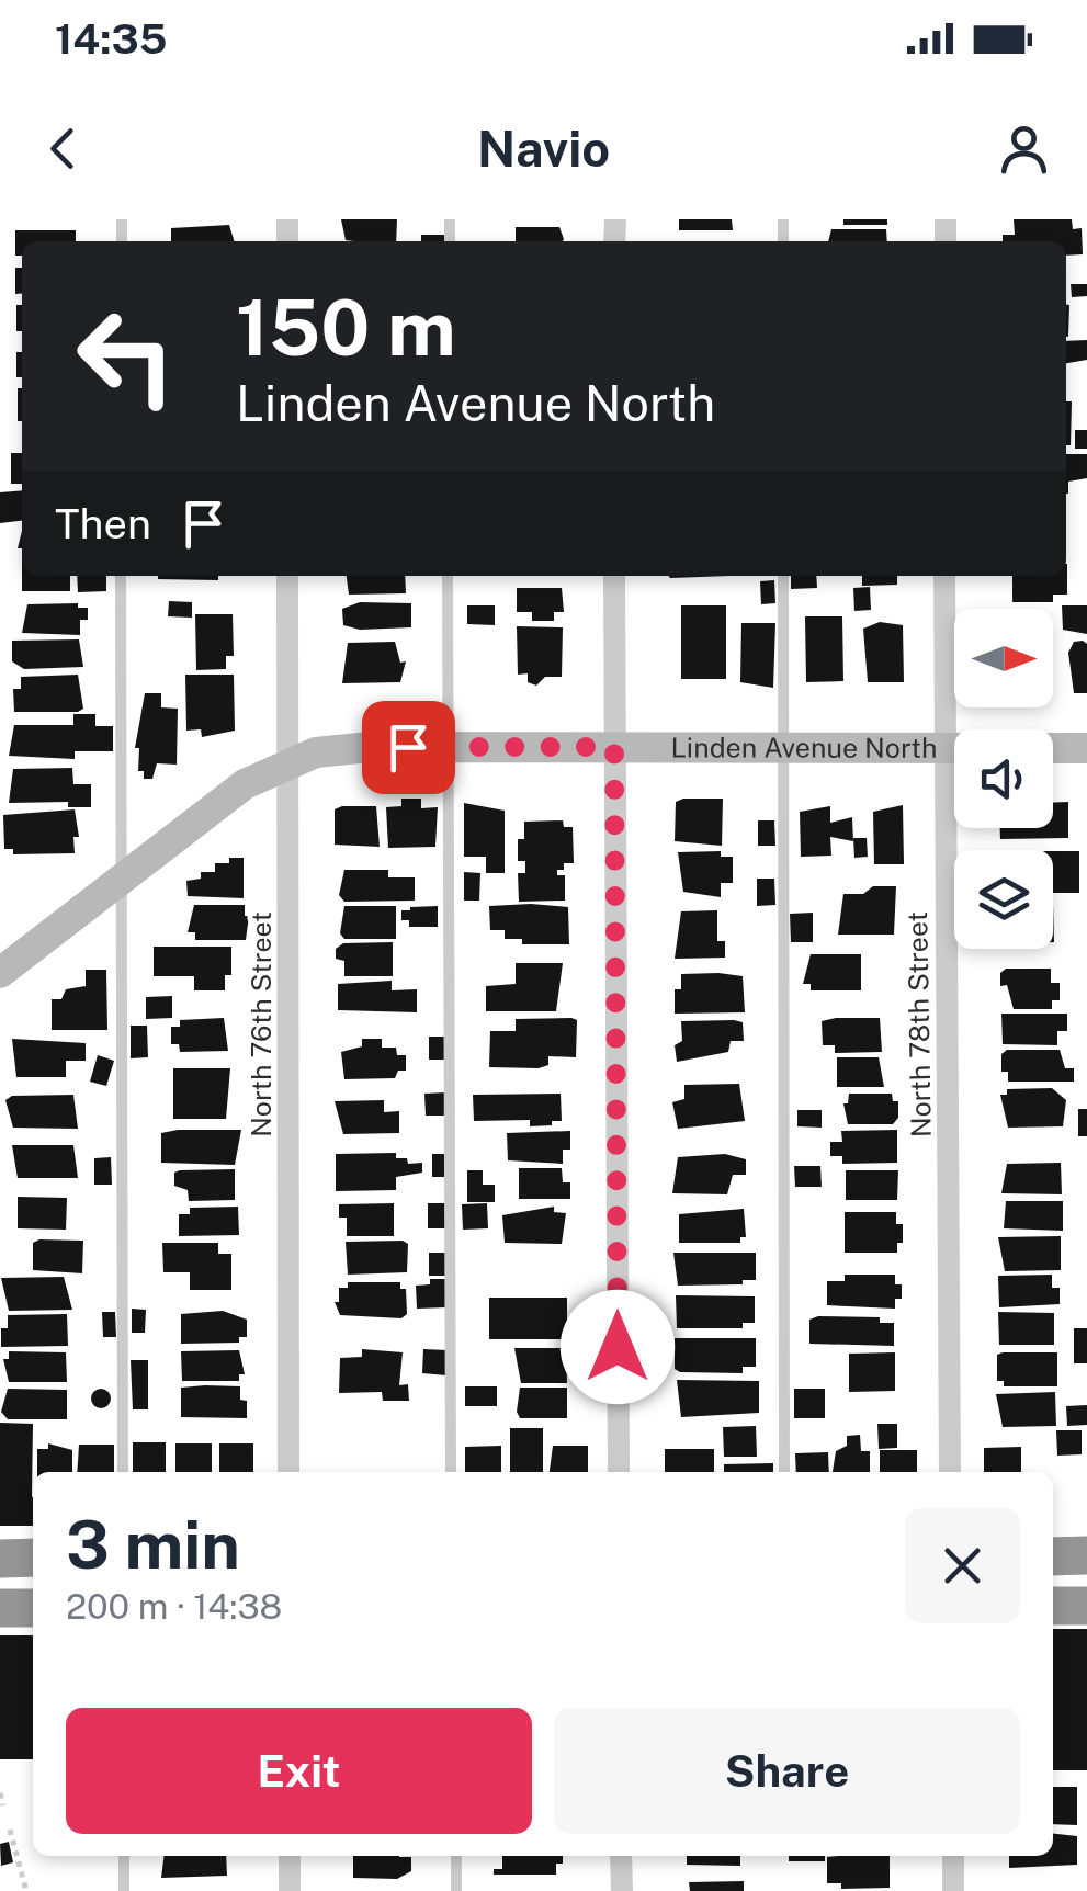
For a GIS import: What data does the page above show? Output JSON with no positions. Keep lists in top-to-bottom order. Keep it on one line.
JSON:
{"streets":{"street":["Linden Avenue North","North 76th Street","North 78th Street"]},"crossings":[["Linden Avenue North","North 76th Street"],["Linden Avenue North","North 78th Street"]],"north":"right","page":{"status":"14:35","header":"Navio","turn":["150 m","Linden Avenue North"],"then":"Then","heading":["3 min","200 m · 14:38"],"buttons":["Exit","Share"]}}
